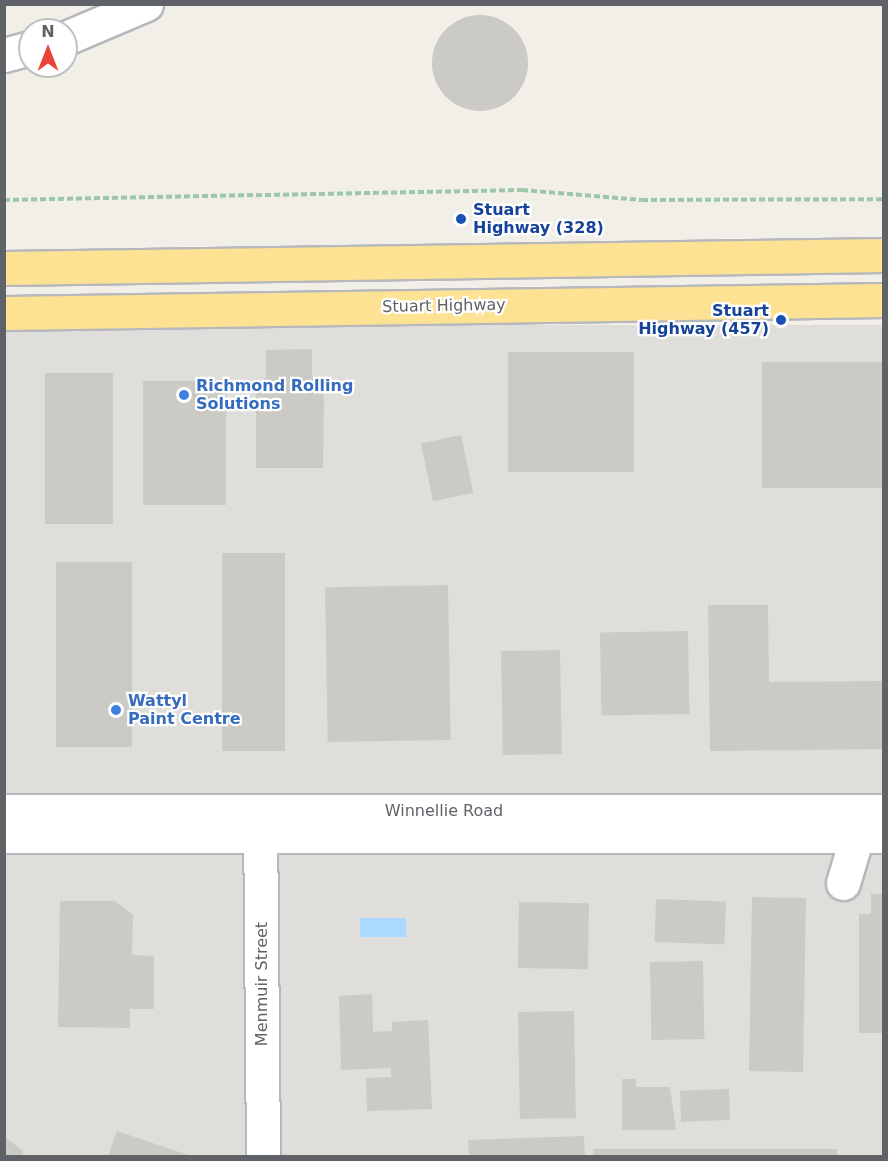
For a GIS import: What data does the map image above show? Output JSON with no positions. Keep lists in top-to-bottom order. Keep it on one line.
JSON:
{"streets":{"highway":["Stuart Highway"],"street":["Winnellie Road","Menmuir Street"]},"crossings":[["Winnellie Road","Menmuir Street"]],"places":["Stuart Highway (328)","Stuart Highway (457)","Richmond Rolling Solutions","Wattyl Paint Centre"],"north":"top"}
